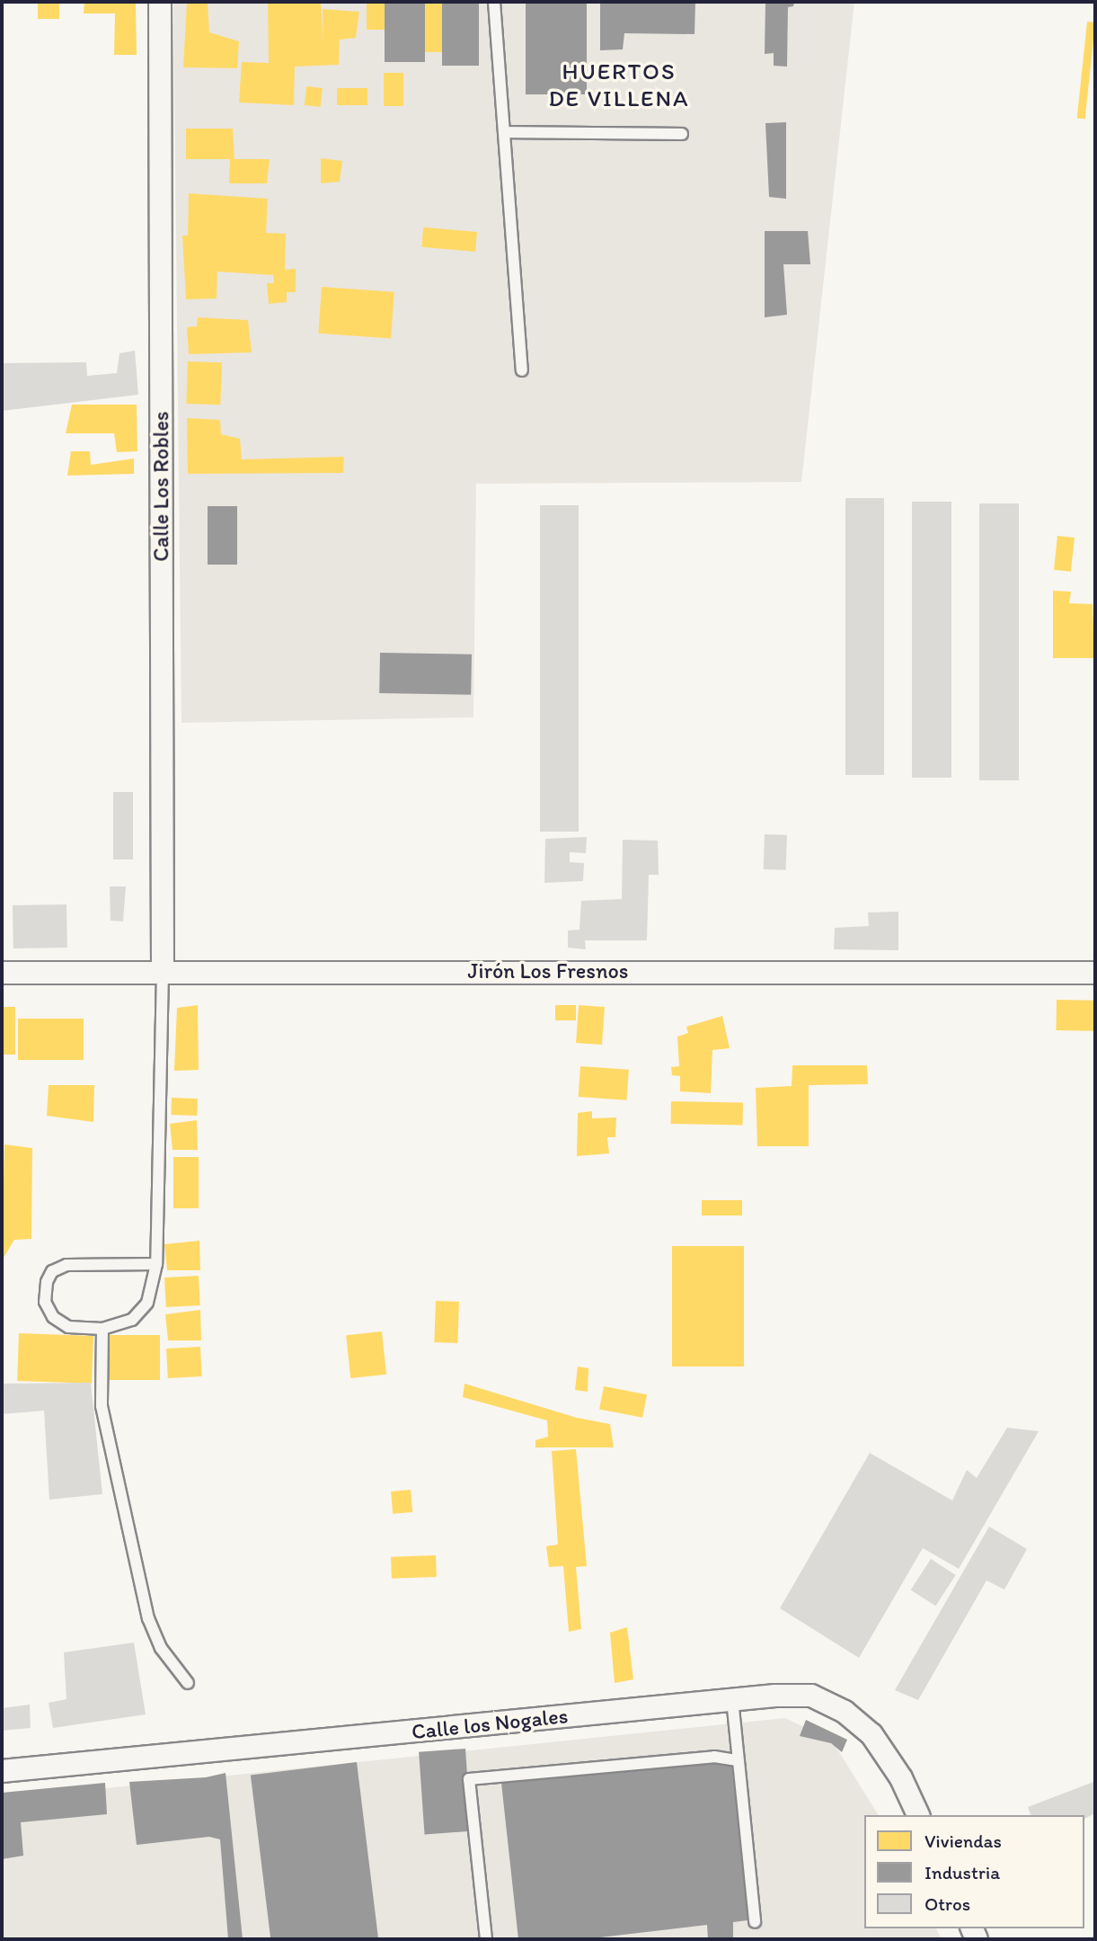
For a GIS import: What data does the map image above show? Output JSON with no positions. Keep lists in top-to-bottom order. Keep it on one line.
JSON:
{"streets":{"street":["Calle Los Robles","Jirón Los Fresnos","Calle los Nogales"]},"crossings":[["Calle Los Robles","Jirón Los Fresnos"]],"districts":["HUERTOS DE VILLENA"],"legend":["Viviendas","Industria","Otros"]}
